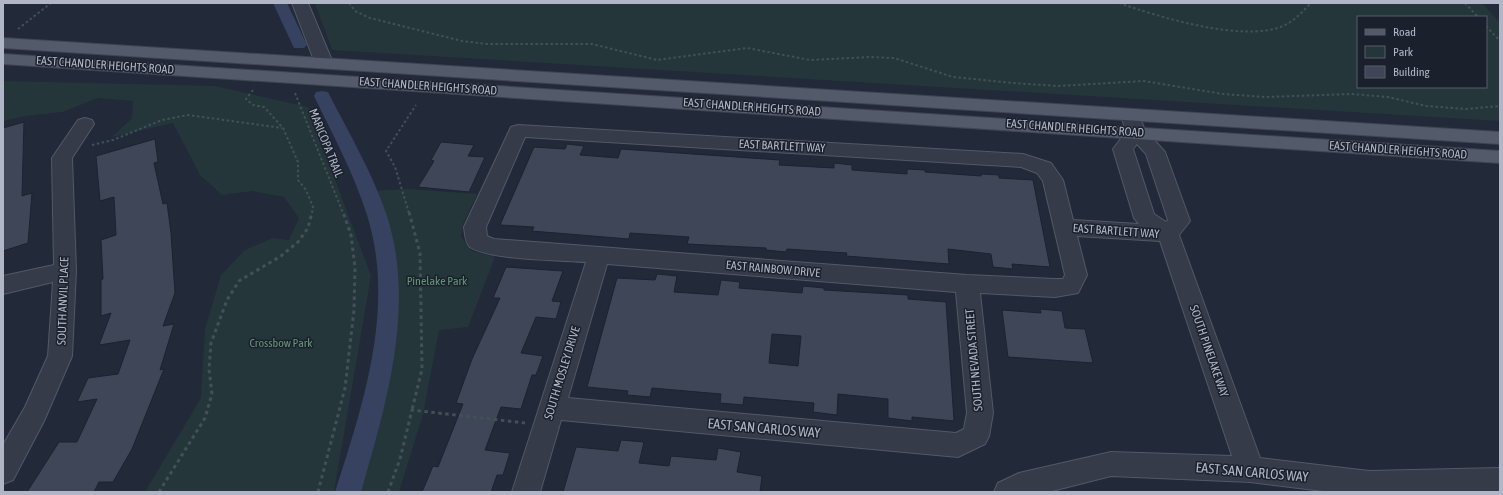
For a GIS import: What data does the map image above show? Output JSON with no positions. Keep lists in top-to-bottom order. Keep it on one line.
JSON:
{"streets":{"main road":["EAST CHANDLER HEIGHTS ROAD"],"street":["EAST BARTLETT WAY","EAST RAINBOW DRIVE","SOUTH ANVIL PLACE","SOUTH PINELAKE WAY","SOUTH NEVADA STREET","SOUTH MOSLEY DRIVE","EAST SAN CARLOS WAY"],"path":["MARICOPA TRAIL"]},"crossings":[["EAST CHANDLER HEIGHTS ROAD","MARICOPA TRAIL"],["EAST BARTLETT WAY","EAST RAINBOW DRIVE"],["EAST BARTLETT WAY","SOUTH PINELAKE WAY"],["EAST RAINBOW DRIVE","SOUTH NEVADA STREET"],["EAST RAINBOW DRIVE","SOUTH MOSLEY DRIVE"],["SOUTH PINELAKE WAY","EAST SAN CARLOS WAY"],["SOUTH NEVADA STREET","EAST SAN CARLOS WAY"],["SOUTH MOSLEY DRIVE","EAST SAN CARLOS WAY"]],"parks":["Pinelake Park","Crossbow Park"],"legend":["Road","Park","Building"]}
